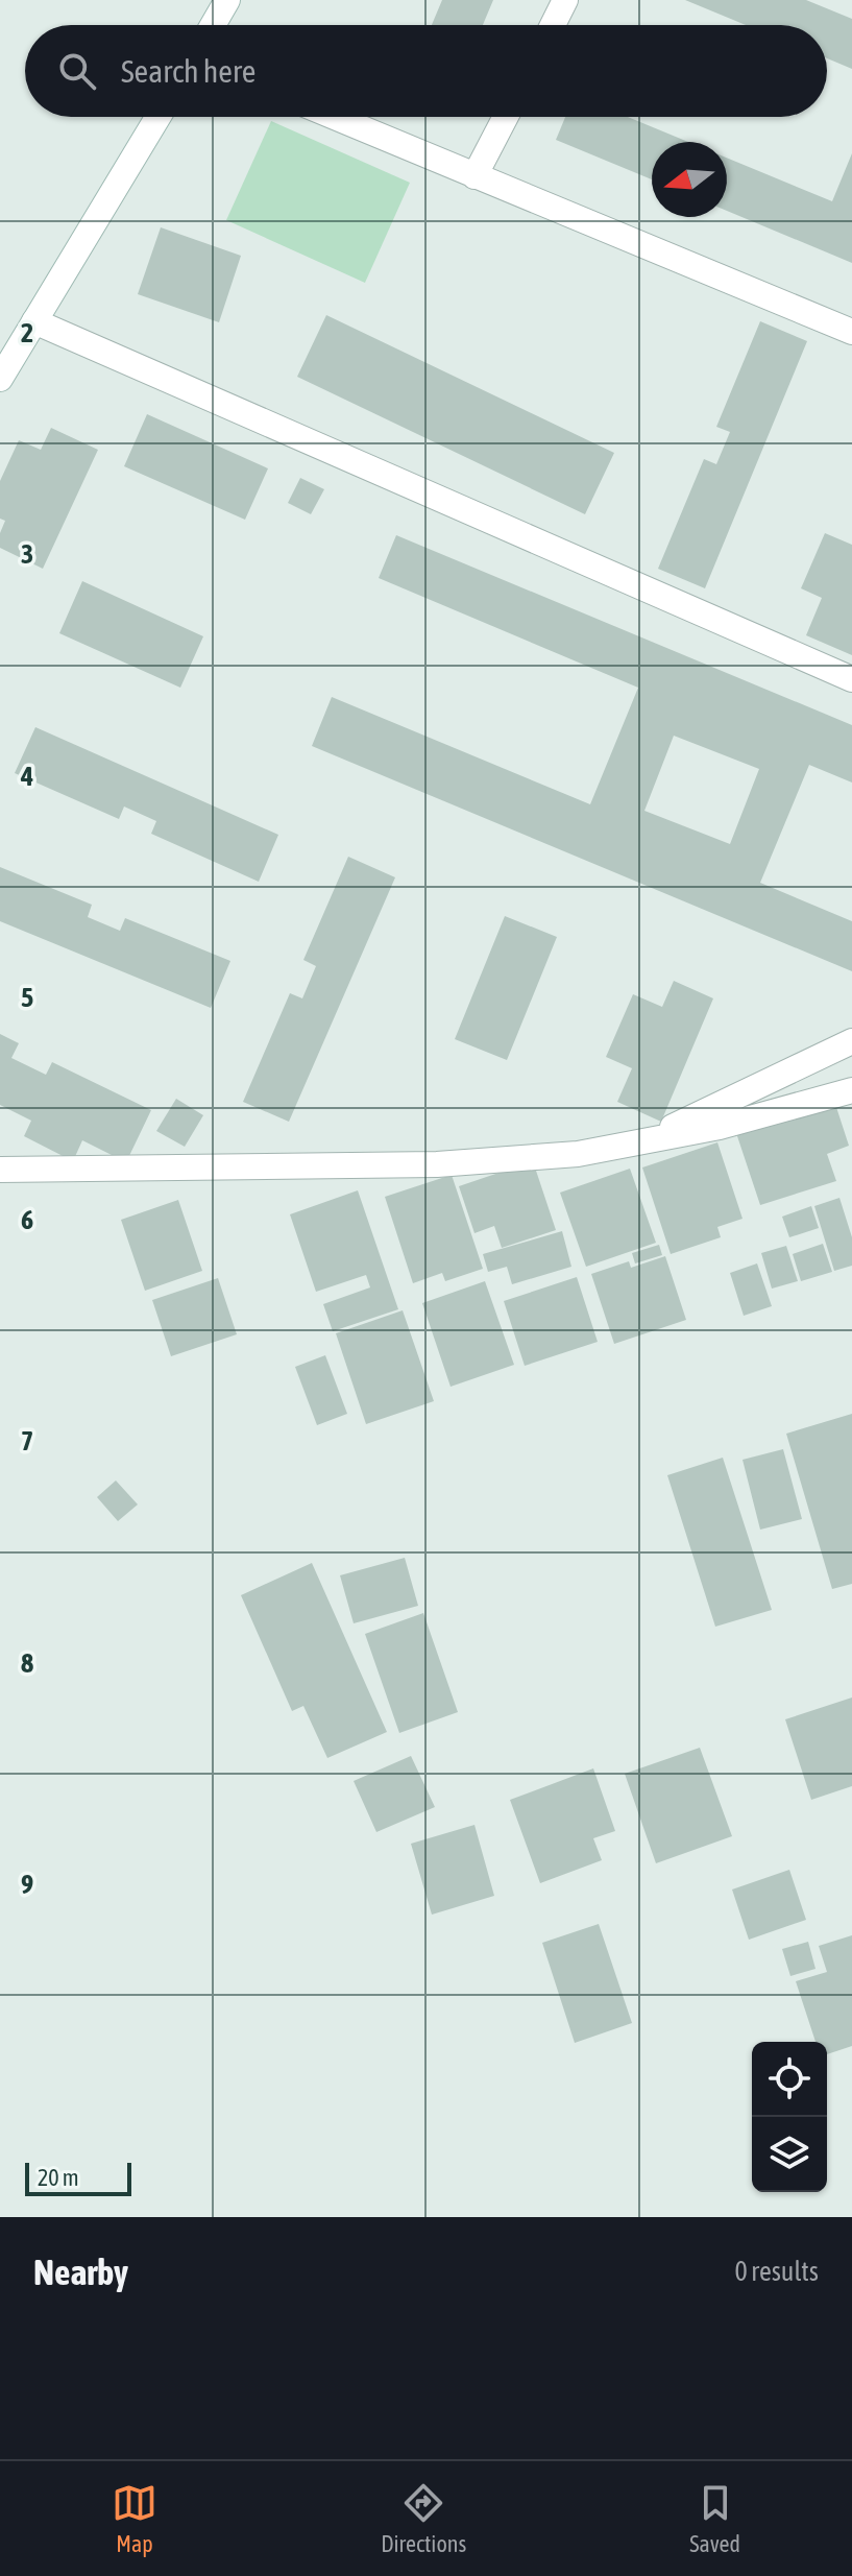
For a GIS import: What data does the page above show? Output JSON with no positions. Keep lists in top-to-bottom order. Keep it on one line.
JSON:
{"scale_bar":"20 m","north":"left","page":{"search":"Search here","scale":"20 m","heading":["Nearby","0 results"],"nav":["Map","Directions","Saved"]},"grid":{"rows":["2","3","4","5","6","7","8","9"]}}
